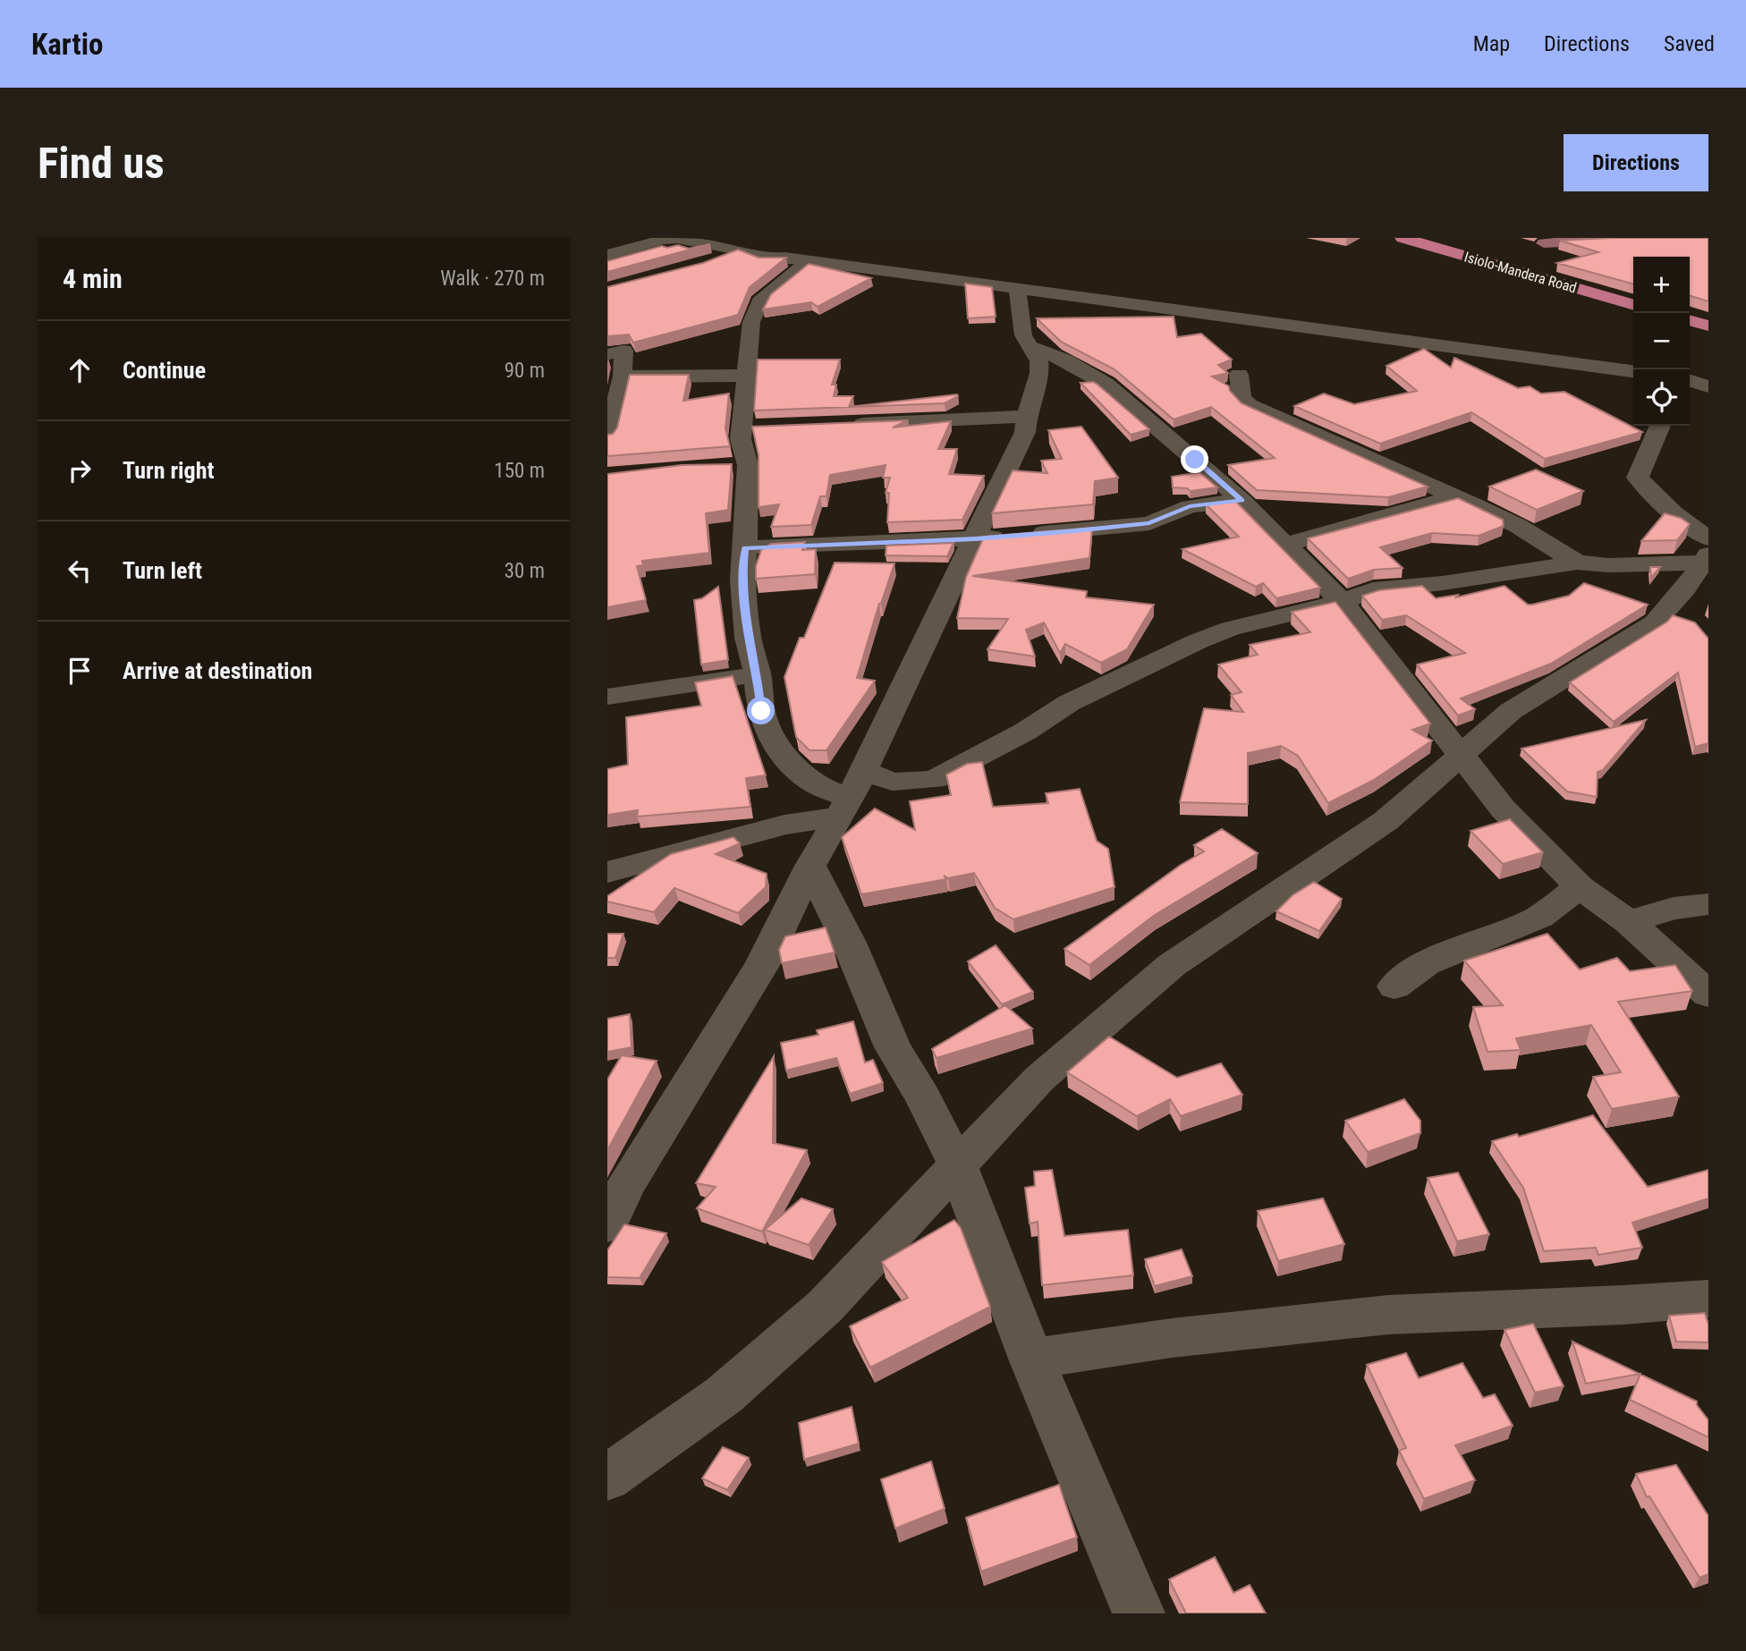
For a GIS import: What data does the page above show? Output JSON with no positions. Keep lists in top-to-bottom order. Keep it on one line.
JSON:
{"streets":{"highway":["Isiolo-Mandera Road"]},"page":{"header":"Kartio","nav":["Map","Directions","Saved"],"buttons":"Directions","title":"Find us","heading":["4 min","Walk · 270 m"],"map_buttons":["+","−"],"list":[["Continue","90 m"],["Turn right","150 m"],["Turn left","30 m"],"Arrive at destination"]}}
